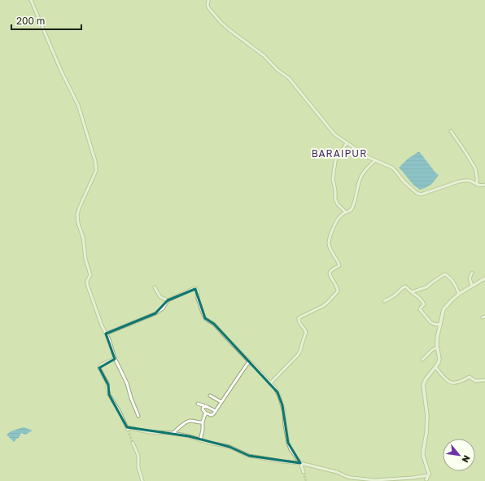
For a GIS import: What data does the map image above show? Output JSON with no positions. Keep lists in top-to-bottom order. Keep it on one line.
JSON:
{"districts":["BARAIPUR"],"scale_bar":"200 m","north":"bottom right"}
